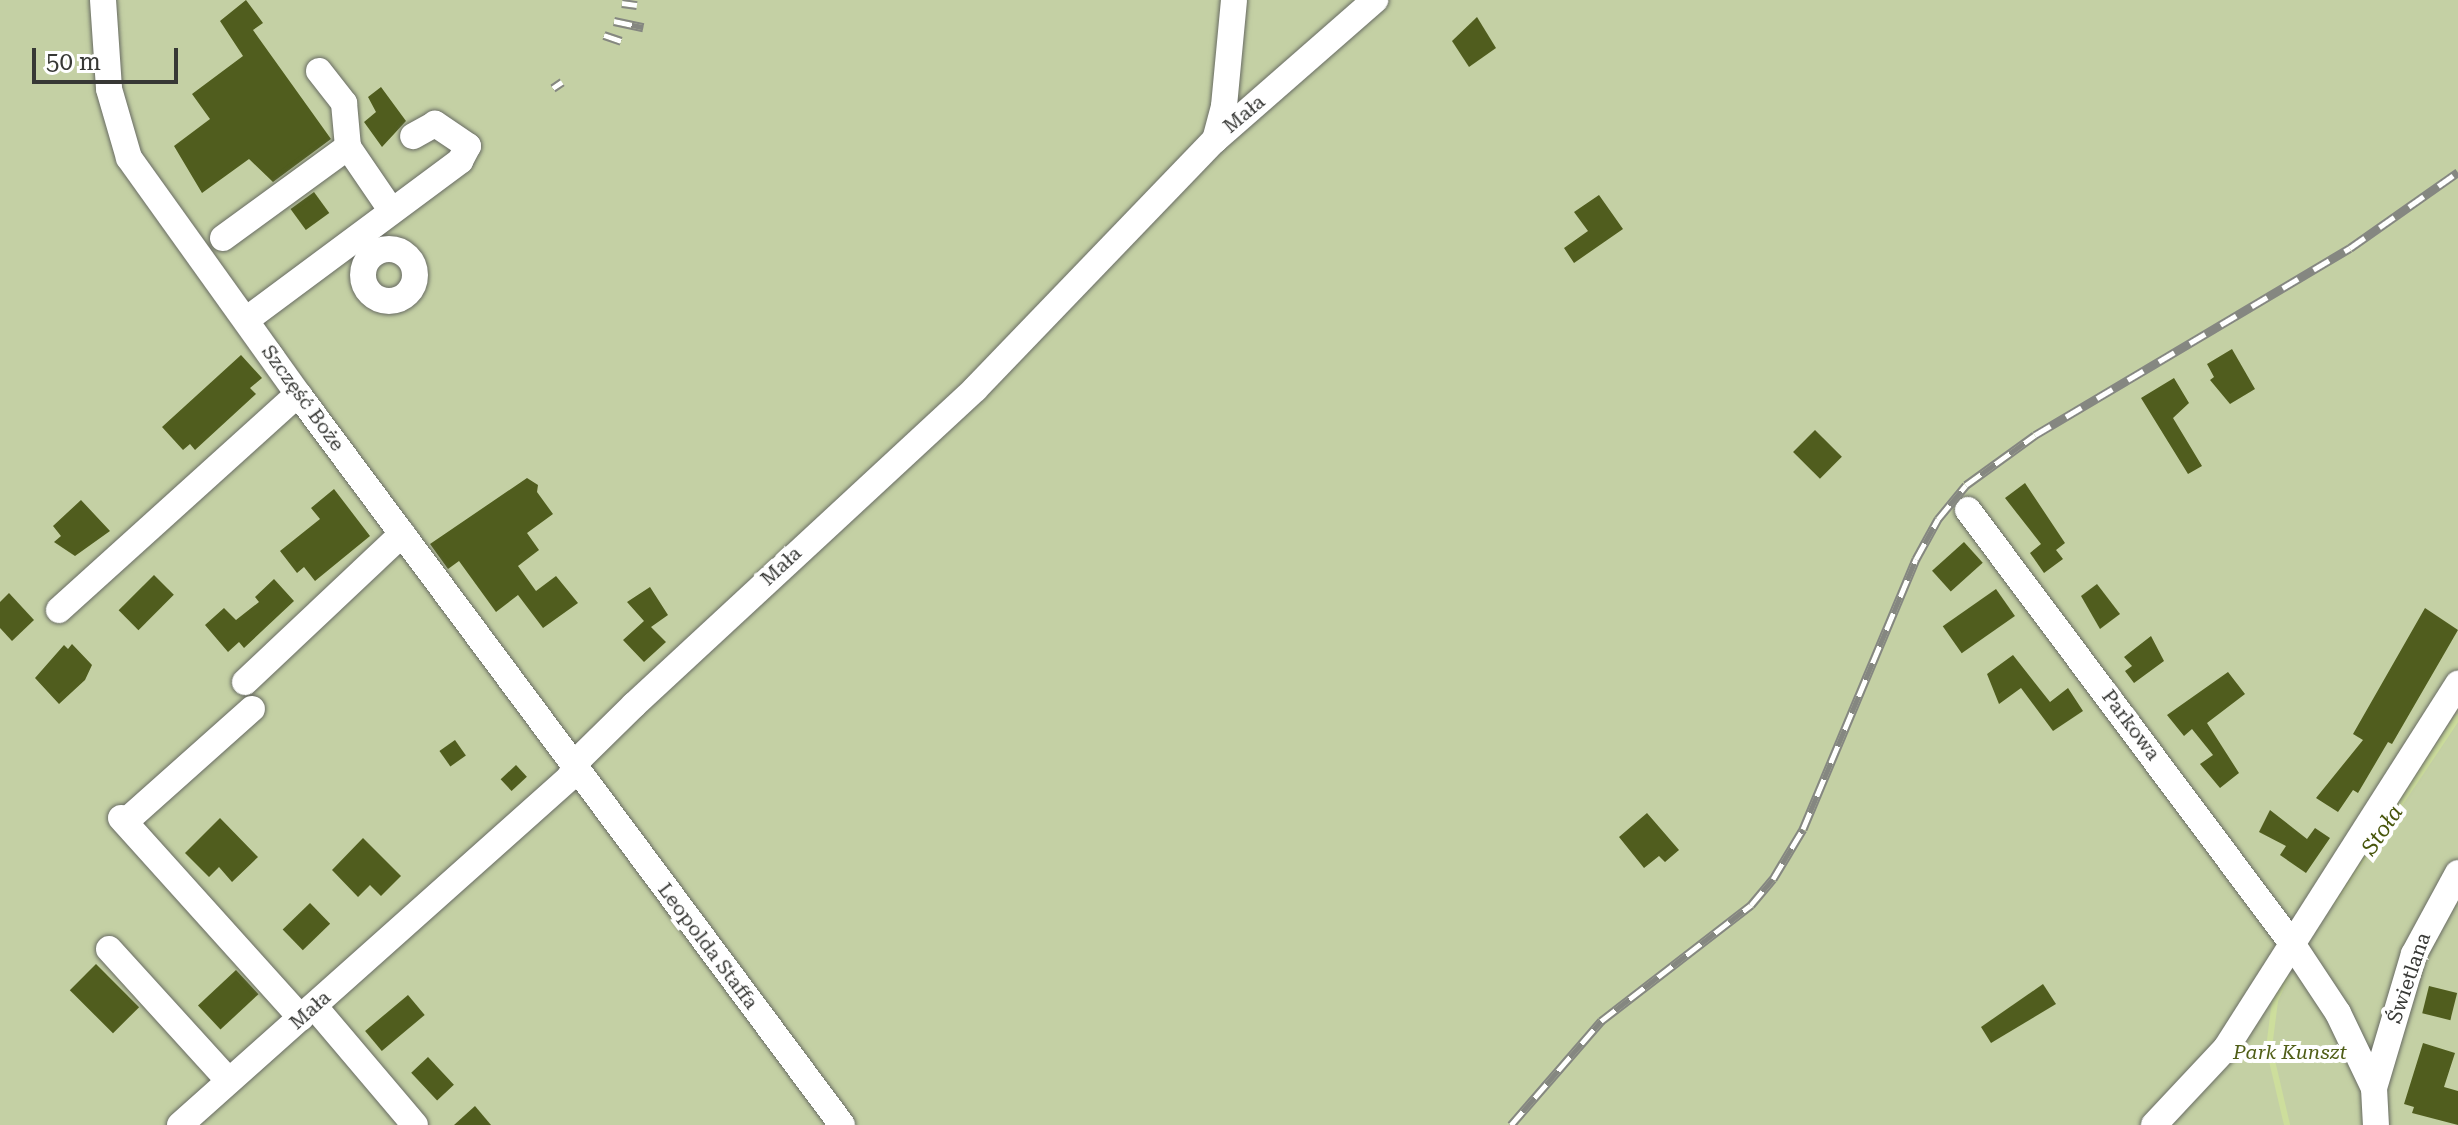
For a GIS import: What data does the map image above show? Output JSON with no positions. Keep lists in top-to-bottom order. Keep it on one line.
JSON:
{"streets":{"street":["Mała","Szczęść Boże","Parkowa","Leopolda Staffa","Świetlana"]},"crossings":[["Mała","Szczęść Boże"],["Mała","Leopolda Staffa"],["Szczęść Boże","Leopolda Staffa"],["Parkowa","Świetlana"]],"water":["Stoła"],"parks":["Park Kunszt"],"scale_bar":"50 m"}
